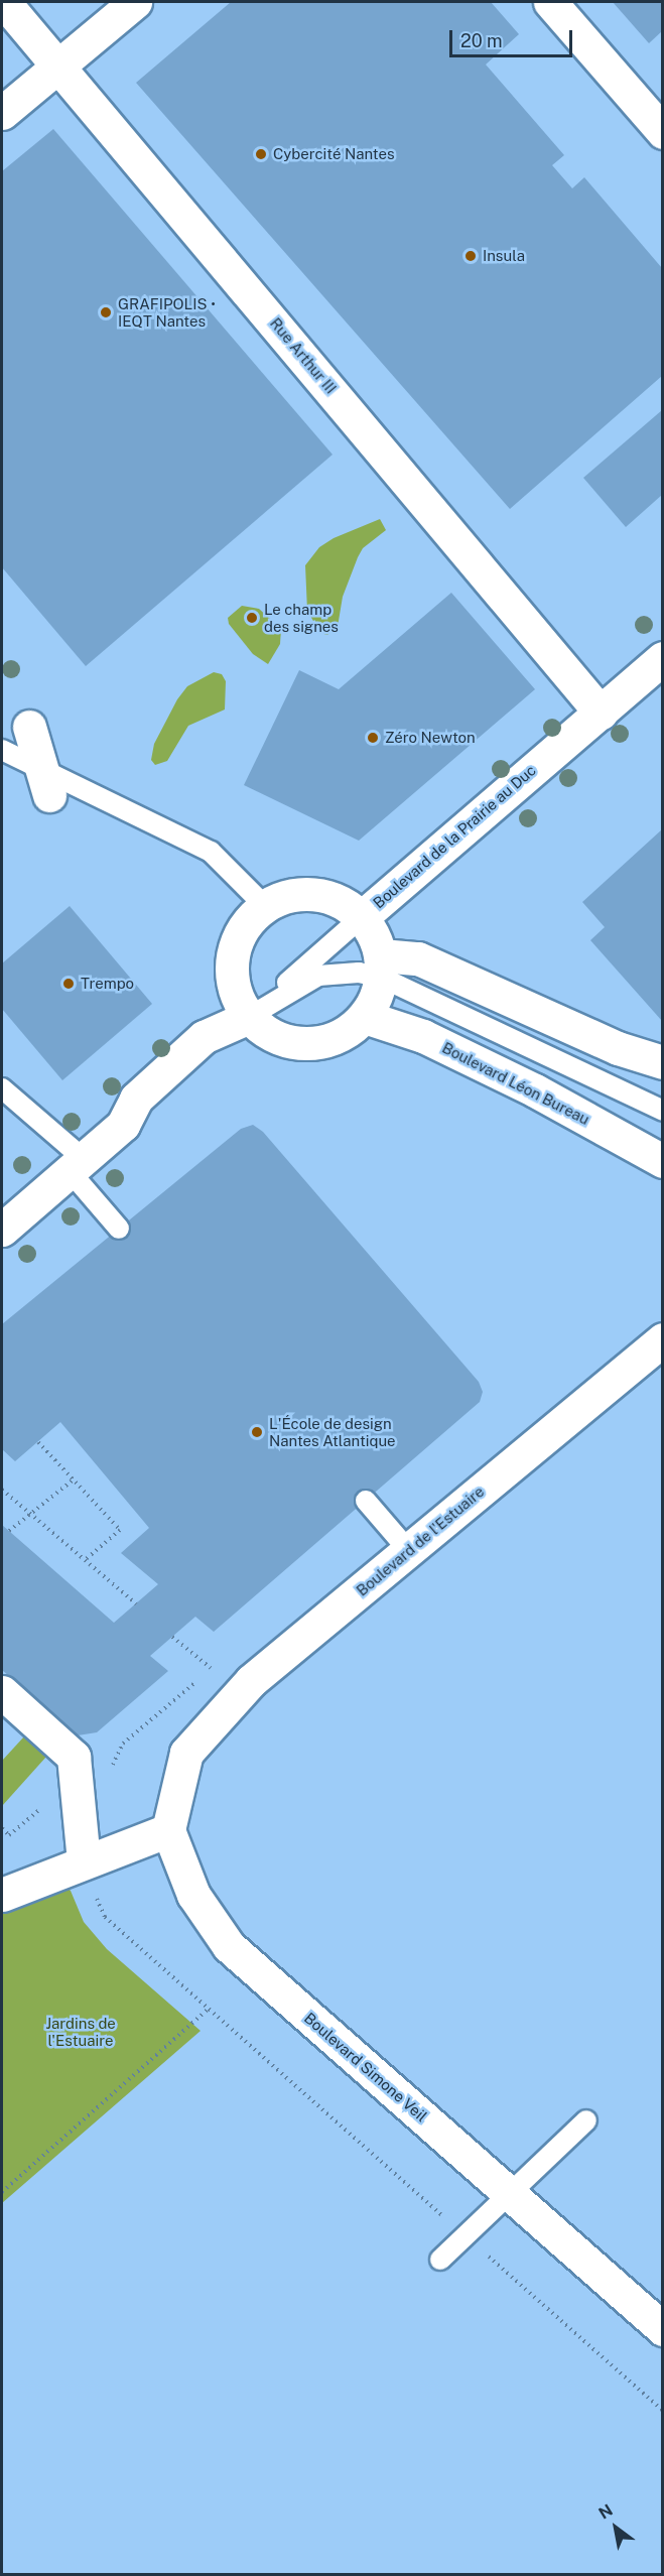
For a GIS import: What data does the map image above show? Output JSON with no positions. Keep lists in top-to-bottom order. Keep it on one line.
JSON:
{"streets":{"main road":["Rue Arthur III","Boulevard de la Prairie au Duc","Boulevard Léon Bureau","Boulevard de l'Estuaire","Boulevard Simone Veil"]},"crossings":[["Rue Arthur III","Boulevard de la Prairie au Duc"],["Boulevard de l'Estuaire","Boulevard Simone Veil"]],"parks":["Jardins de l'Estuaire"],"places":["Cybercité Nantes","Insula","GRAFIPOLIS • IEQT Nantes","Le champ des signes","Zéro Newton","Trempo","L'École de design Nantes Atlantique"],"scale_bar":"20 m","north":"top left"}
